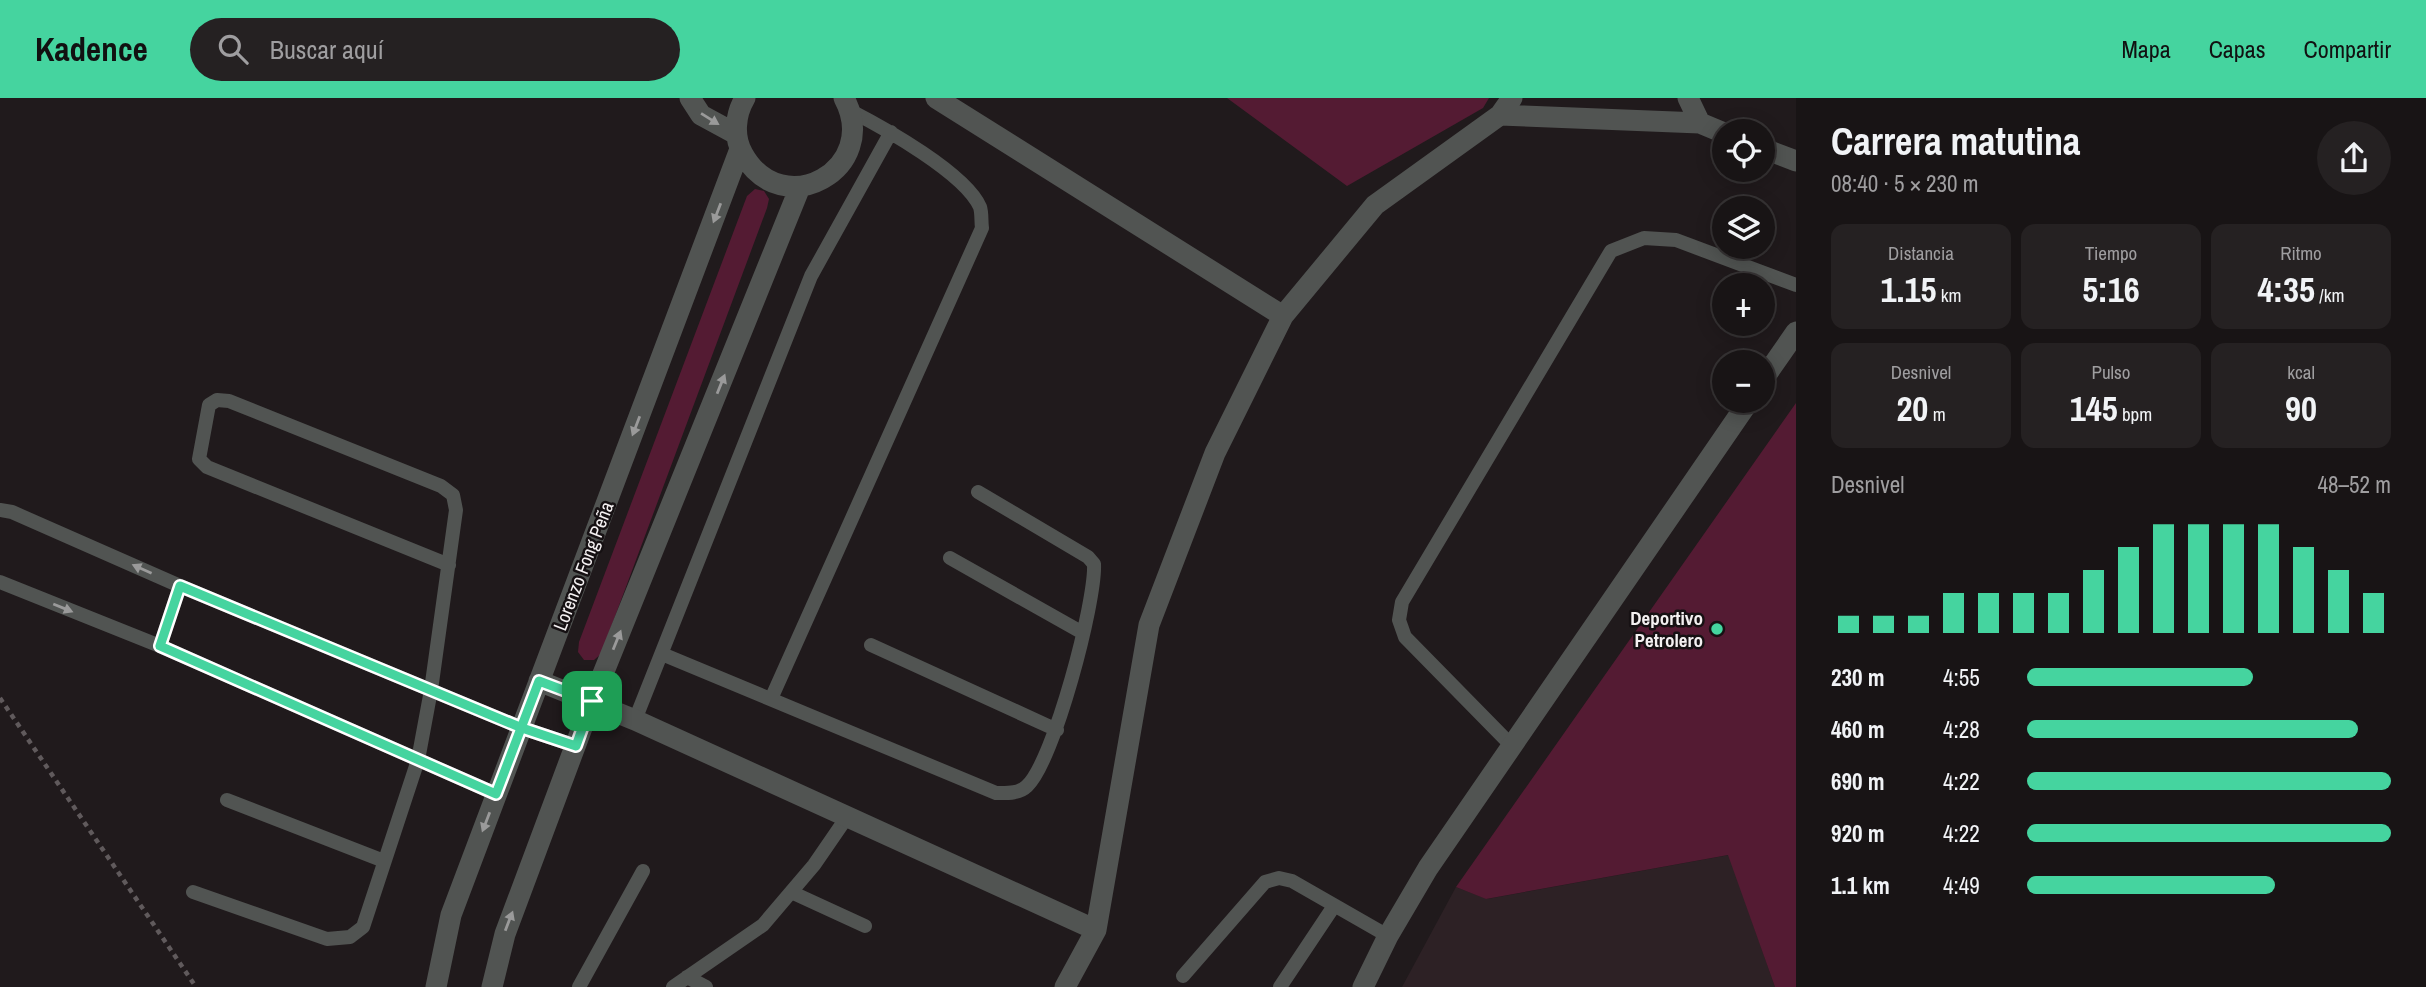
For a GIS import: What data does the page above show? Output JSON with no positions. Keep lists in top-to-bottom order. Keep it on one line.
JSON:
{"streets":{"street":["Lorenzo Fong Peña"]},"places":["Deportivo Petrolero"],"page":{"header":"Kadence","search":"Buscar aquí","nav":["Mapa","Capas","Compartir"],"heading":["Carrera matutina","08:40 · 5 × 230 m"],"map_buttons":["+","−"],"stats":[["Distancia","1.15 km"],["Tiempo","5:16"],["Ritmo","4:35 /km"],["Desnivel","20 m"],["Pulso","145 bpm"],["kcal","90"]],"chart":["Desnivel","48–52 m"],"list":[{"name":"230 m","note":"4:55"},{"name":"460 m","note":"4:28"},{"name":"690 m","note":"4:22"},{"name":"920 m","note":"4:22"},{"name":"1.1 km","note":"4:49"}]}}
